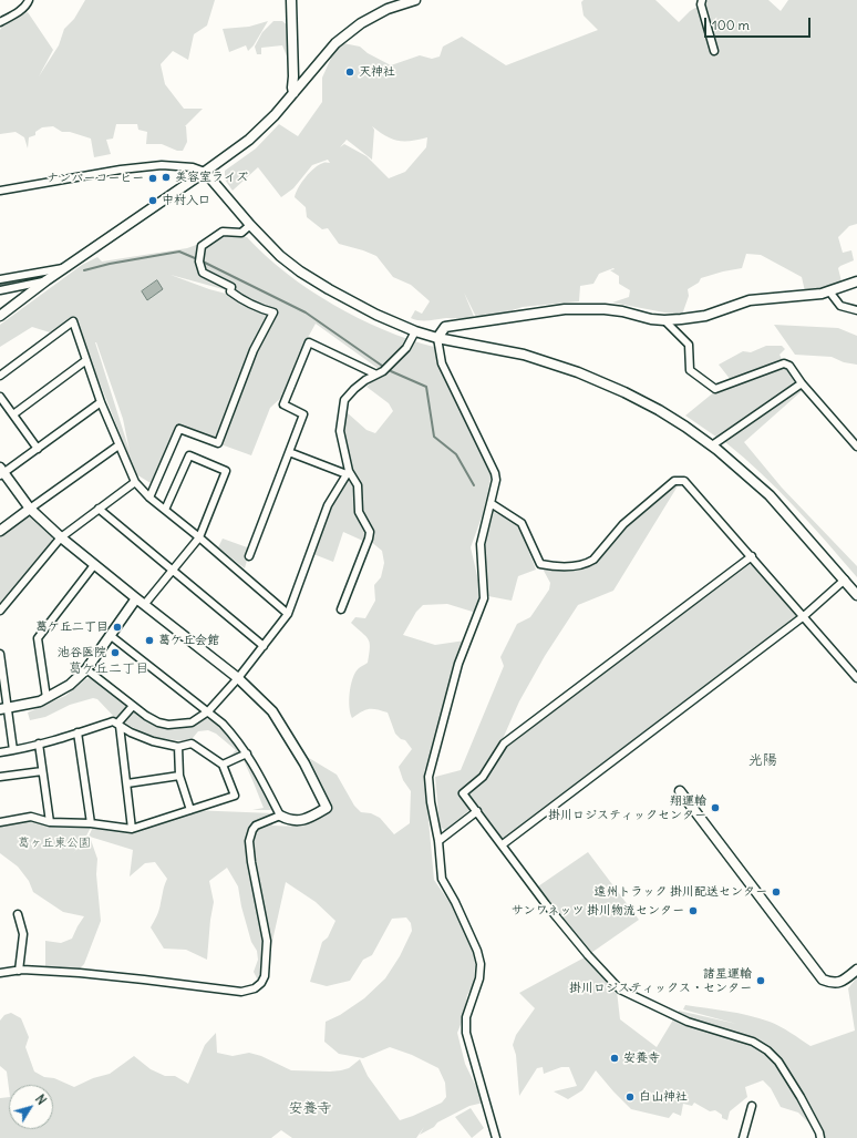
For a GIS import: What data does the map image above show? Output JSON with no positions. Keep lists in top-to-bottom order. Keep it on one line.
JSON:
{"districts":["葛ケ丘二丁目","光陽","安養寺"],"parks":["葛ヶ丘東公園"],"places":["天神社","美容室ライズ","ナンバーコーヒー","中村入口","葛ケ丘二丁目","葛ケ丘会館","池谷医院","翔運輸 掛川ロジスティックセンター","遠州トラック 掛川配送センター","サンワネッツ 掛川物流センター","諸星運輸 掛川ロジスティックス・センター","安養寺","白山神社"],"scale_bar":"100 m","north":"top right"}
